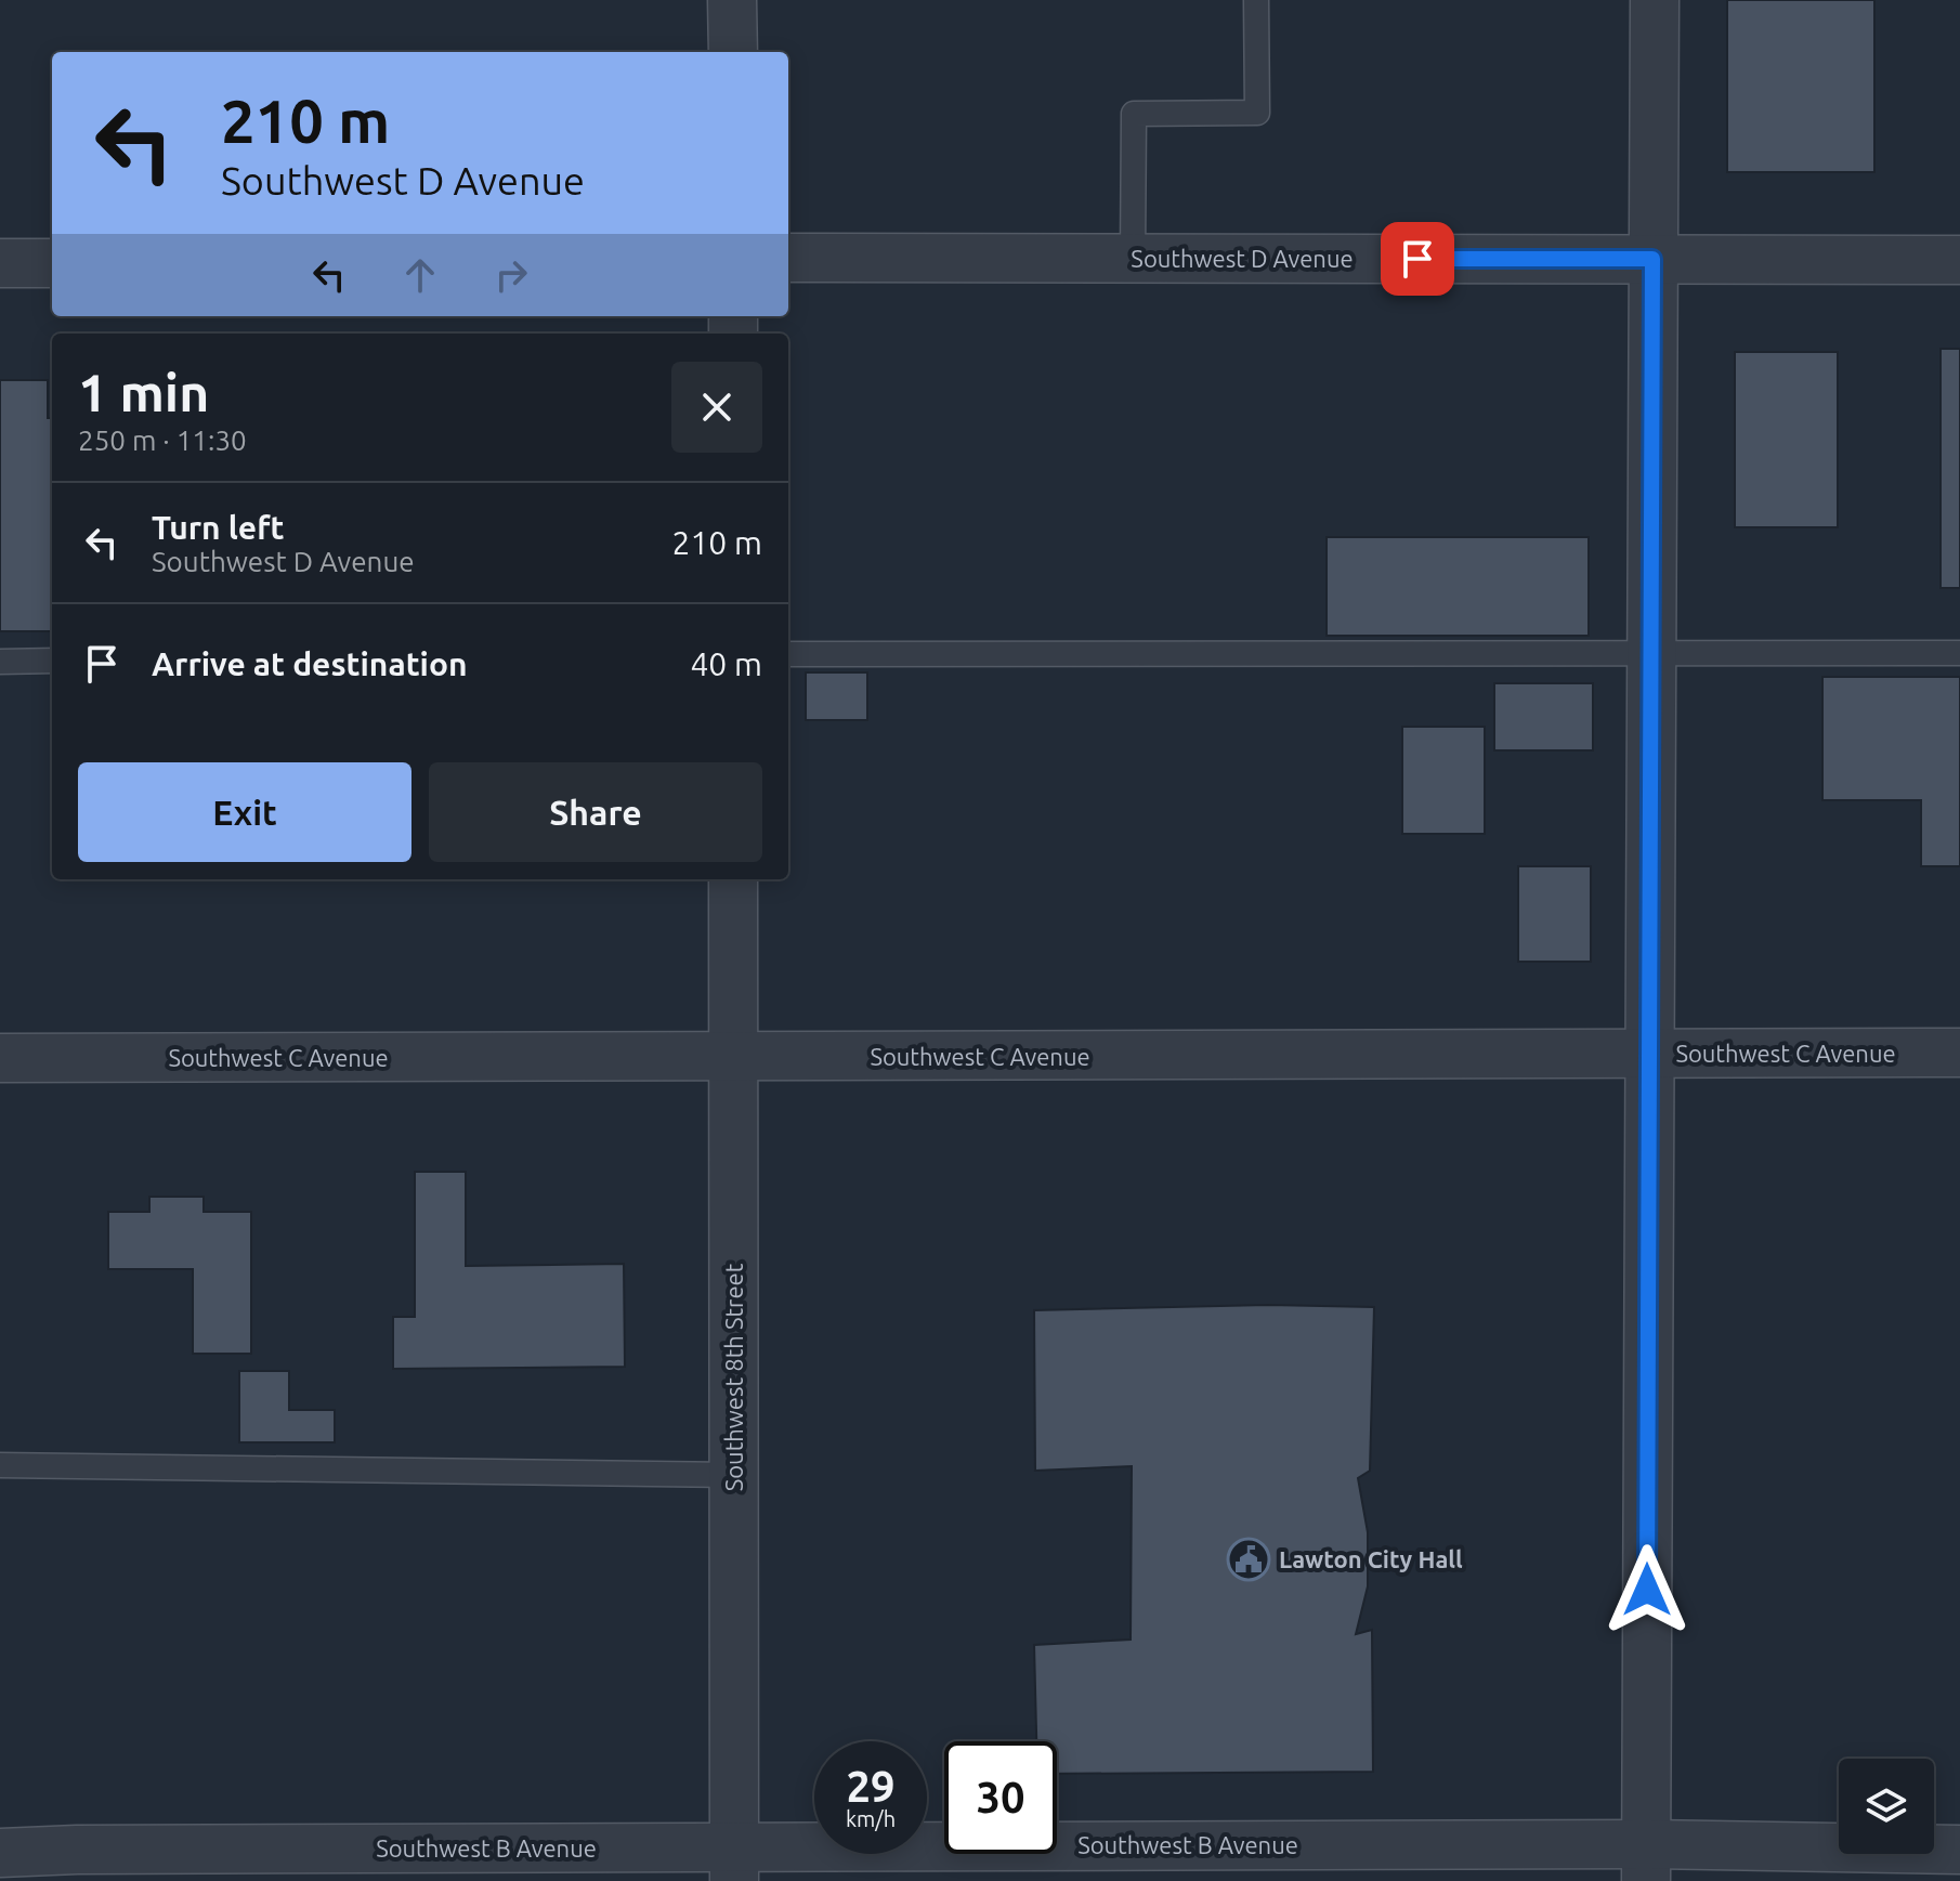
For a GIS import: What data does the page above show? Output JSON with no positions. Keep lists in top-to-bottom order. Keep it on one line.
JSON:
{"streets":{"street":["Southwest D Avenue","Southwest C Avenue","Southwest 8th Street","Southwest B Avenue"]},"crossings":[["Southwest C Avenue","Southwest 8th Street"],["Southwest 8th Street","Southwest B Avenue"]],"places":{"public building":["Lawton City Hall"]},"page":{"turn":["210 m","Southwest D Avenue"],"heading":["1 min","250 m · 11:30"],"list":[{"name":"Turn left","note":"Southwest D Avenue","value":"210 m"},{"name":"Arrive at destination","value":"40 m"}],"buttons":["Exit","Share"],"speed":"29 km/h","limit":"30"}}
